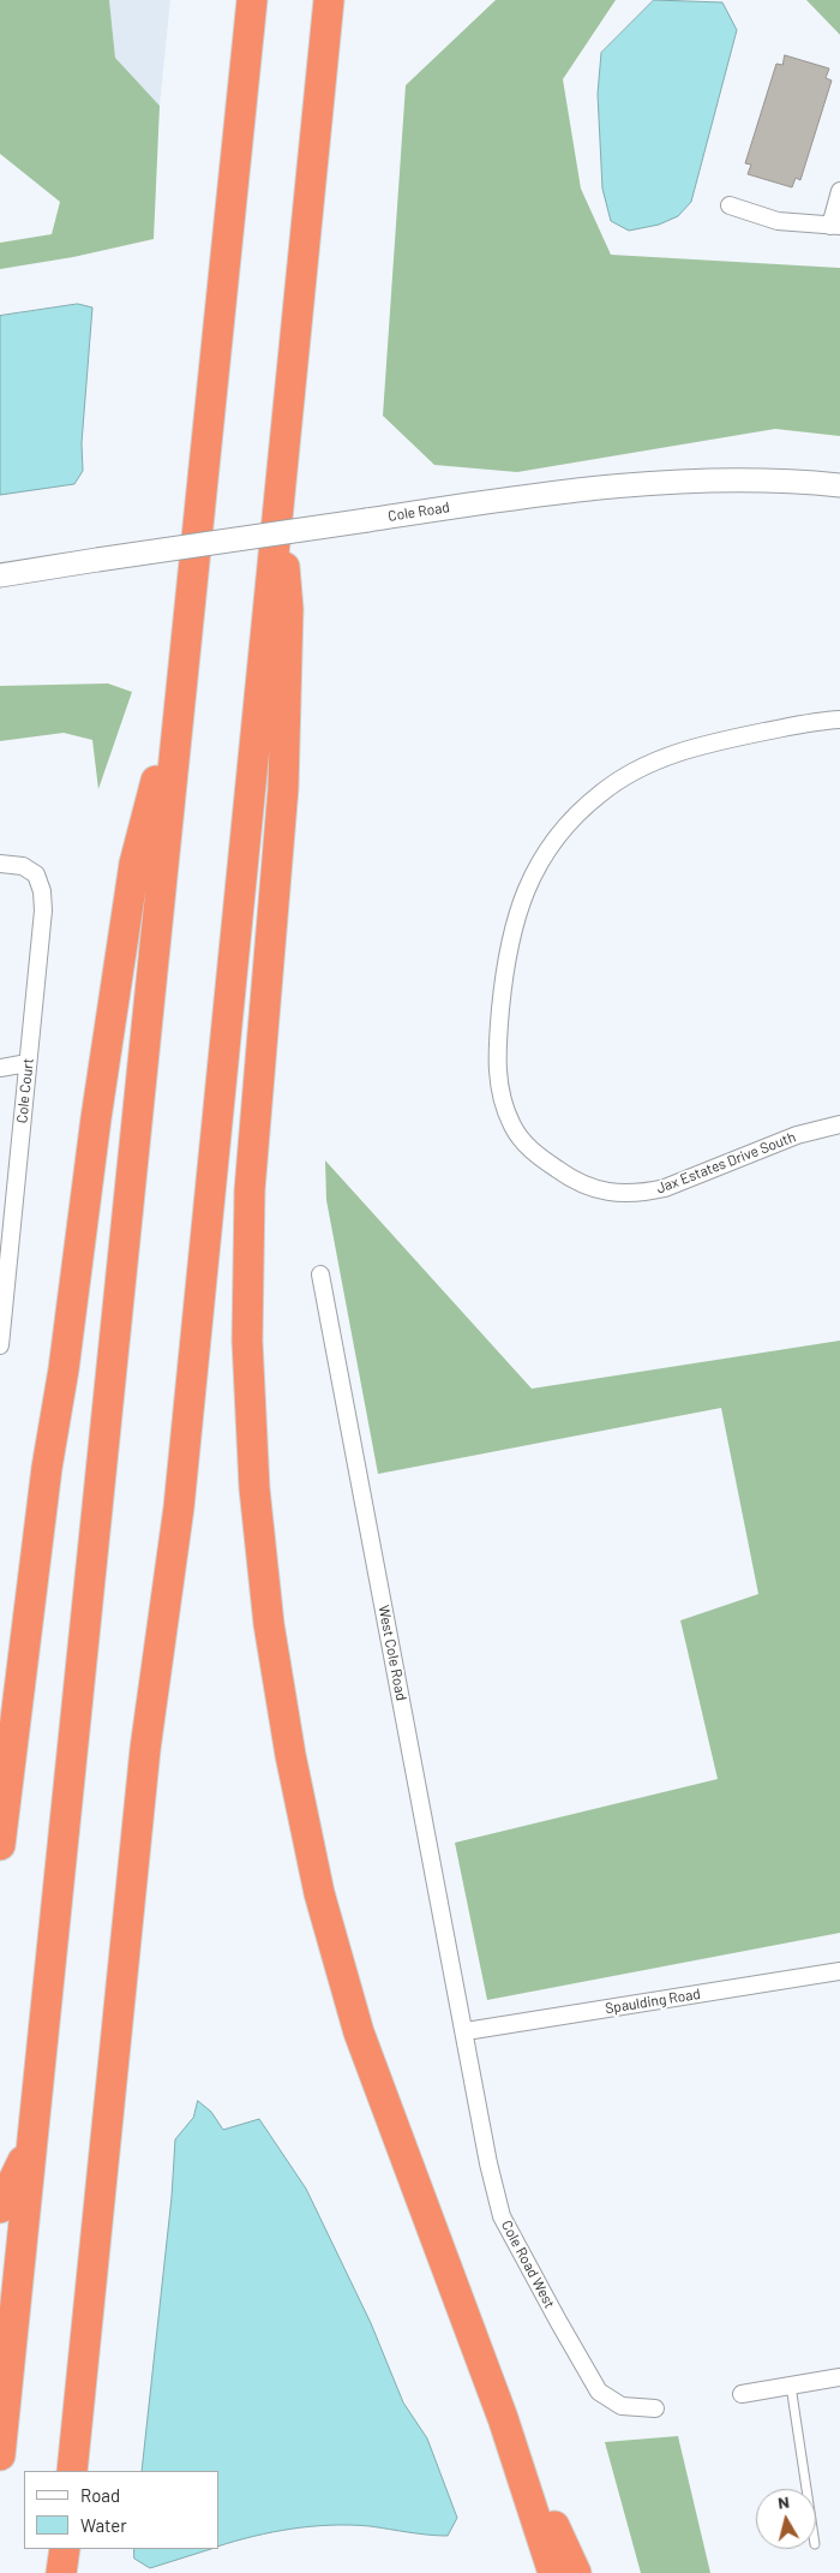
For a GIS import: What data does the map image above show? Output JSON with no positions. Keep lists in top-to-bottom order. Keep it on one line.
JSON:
{"streets":{"street":["Cole Road","Cole Court","Jax Estates Drive South","West Cole Road","Spaulding Road","Cole Road West"]},"crossings":[["West Cole Road","Spaulding Road"],["West Cole Road","Cole Road West"],["Spaulding Road","Cole Road West"]],"legend":["Road","Water"],"north":"top"}
